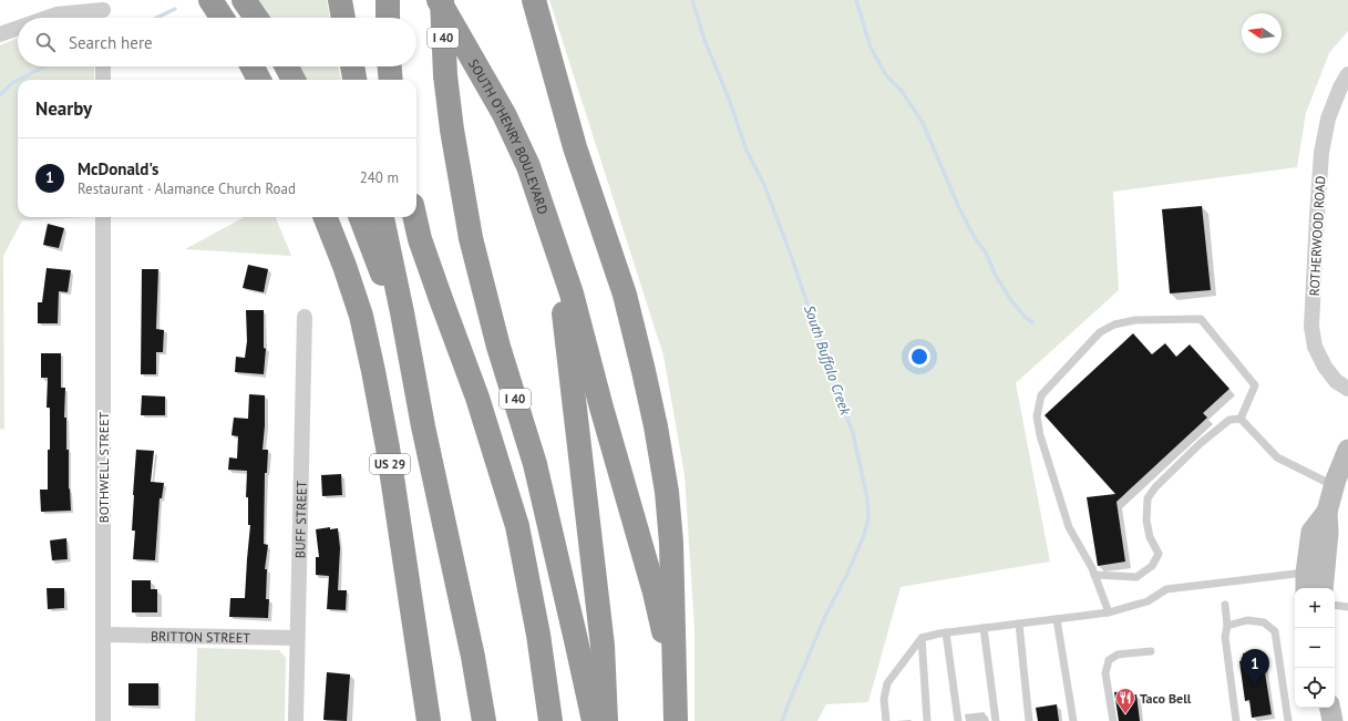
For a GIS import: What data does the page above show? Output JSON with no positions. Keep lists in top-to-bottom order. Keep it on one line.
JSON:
{"streets":{"highway":["I 40","SOUTH O'HENRY BOULEVARD","US 29"],"street":["ROTHERWOOD ROAD","BOTHWELL STREET","BUFF STREET","BRITTON STREET"]},"crossings":[["I 40","SOUTH O'HENRY BOULEVARD"],["BOTHWELL STREET","BRITTON STREET"],["BUFF STREET","BRITTON STREET"]],"water":["South Buffalo Creek"],"places":{"restaurant":["Taco Bell"]},"north":"left","page":{"search":"Search here","heading":"Nearby","list":[{"mark":"1","name":"McDonald's","note":"Restaurant · Alamance Church Road","value":"240 m"}],"map_buttons":["+","−"],"pins":"1"}}
